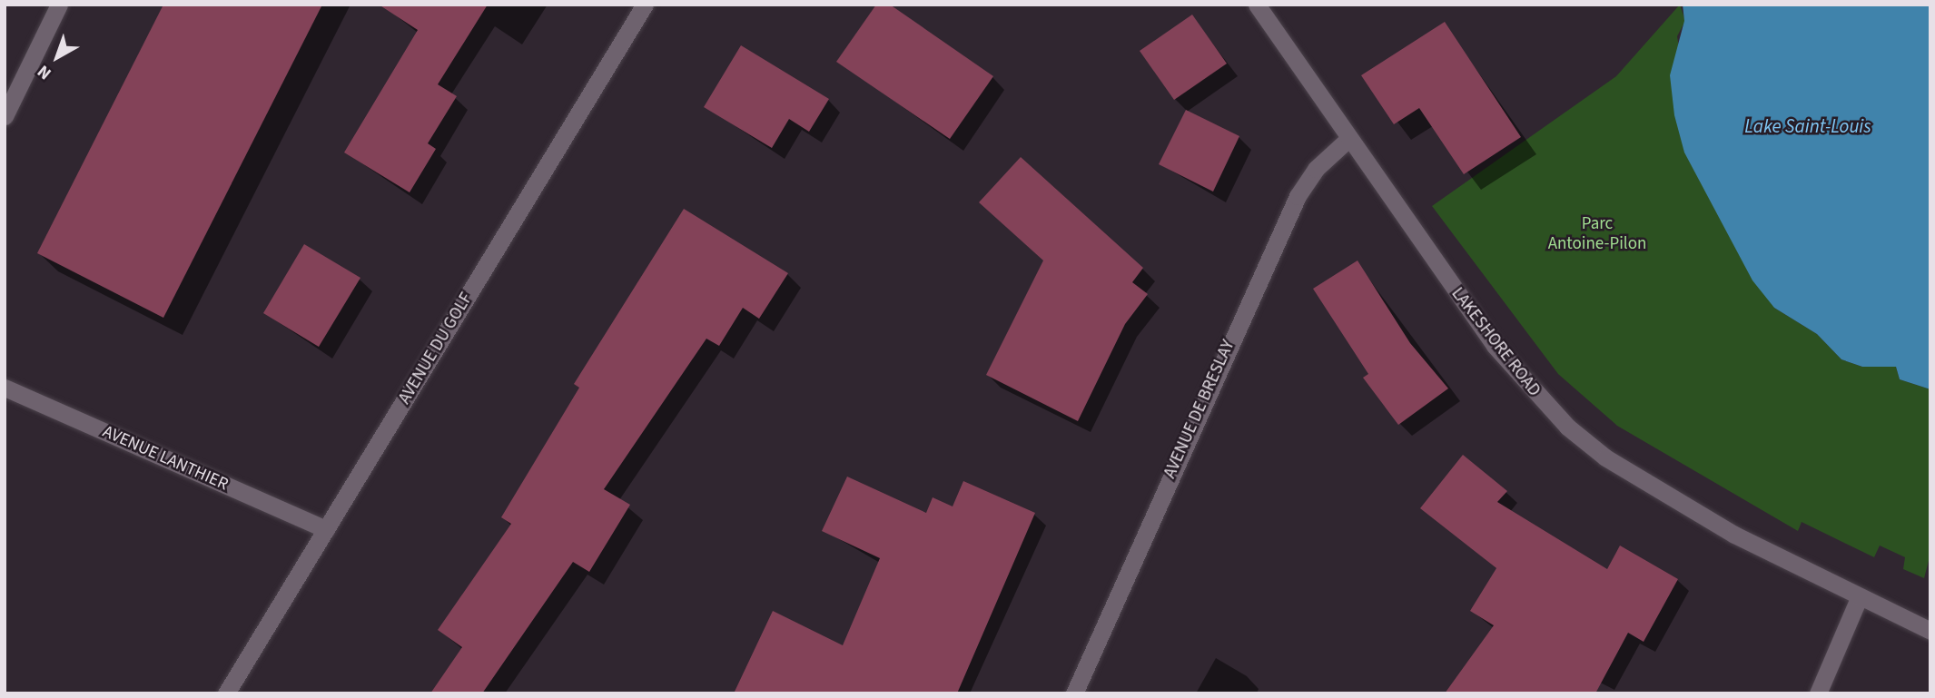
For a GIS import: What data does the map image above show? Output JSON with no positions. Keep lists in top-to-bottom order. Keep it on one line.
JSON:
{"streets":{"street":["LAKESHORE ROAD","AVENUE DU GOLF","AVENUE DE BRESLAY","AVENUE LANTHIER"]},"crossings":[["LAKESHORE ROAD","AVENUE DE BRESLAY"],["AVENUE DU GOLF","AVENUE LANTHIER"]],"water":["Lake Saint-Louis"],"parks":["Parc Antoine-Pilon"],"north":"bottom left"}
